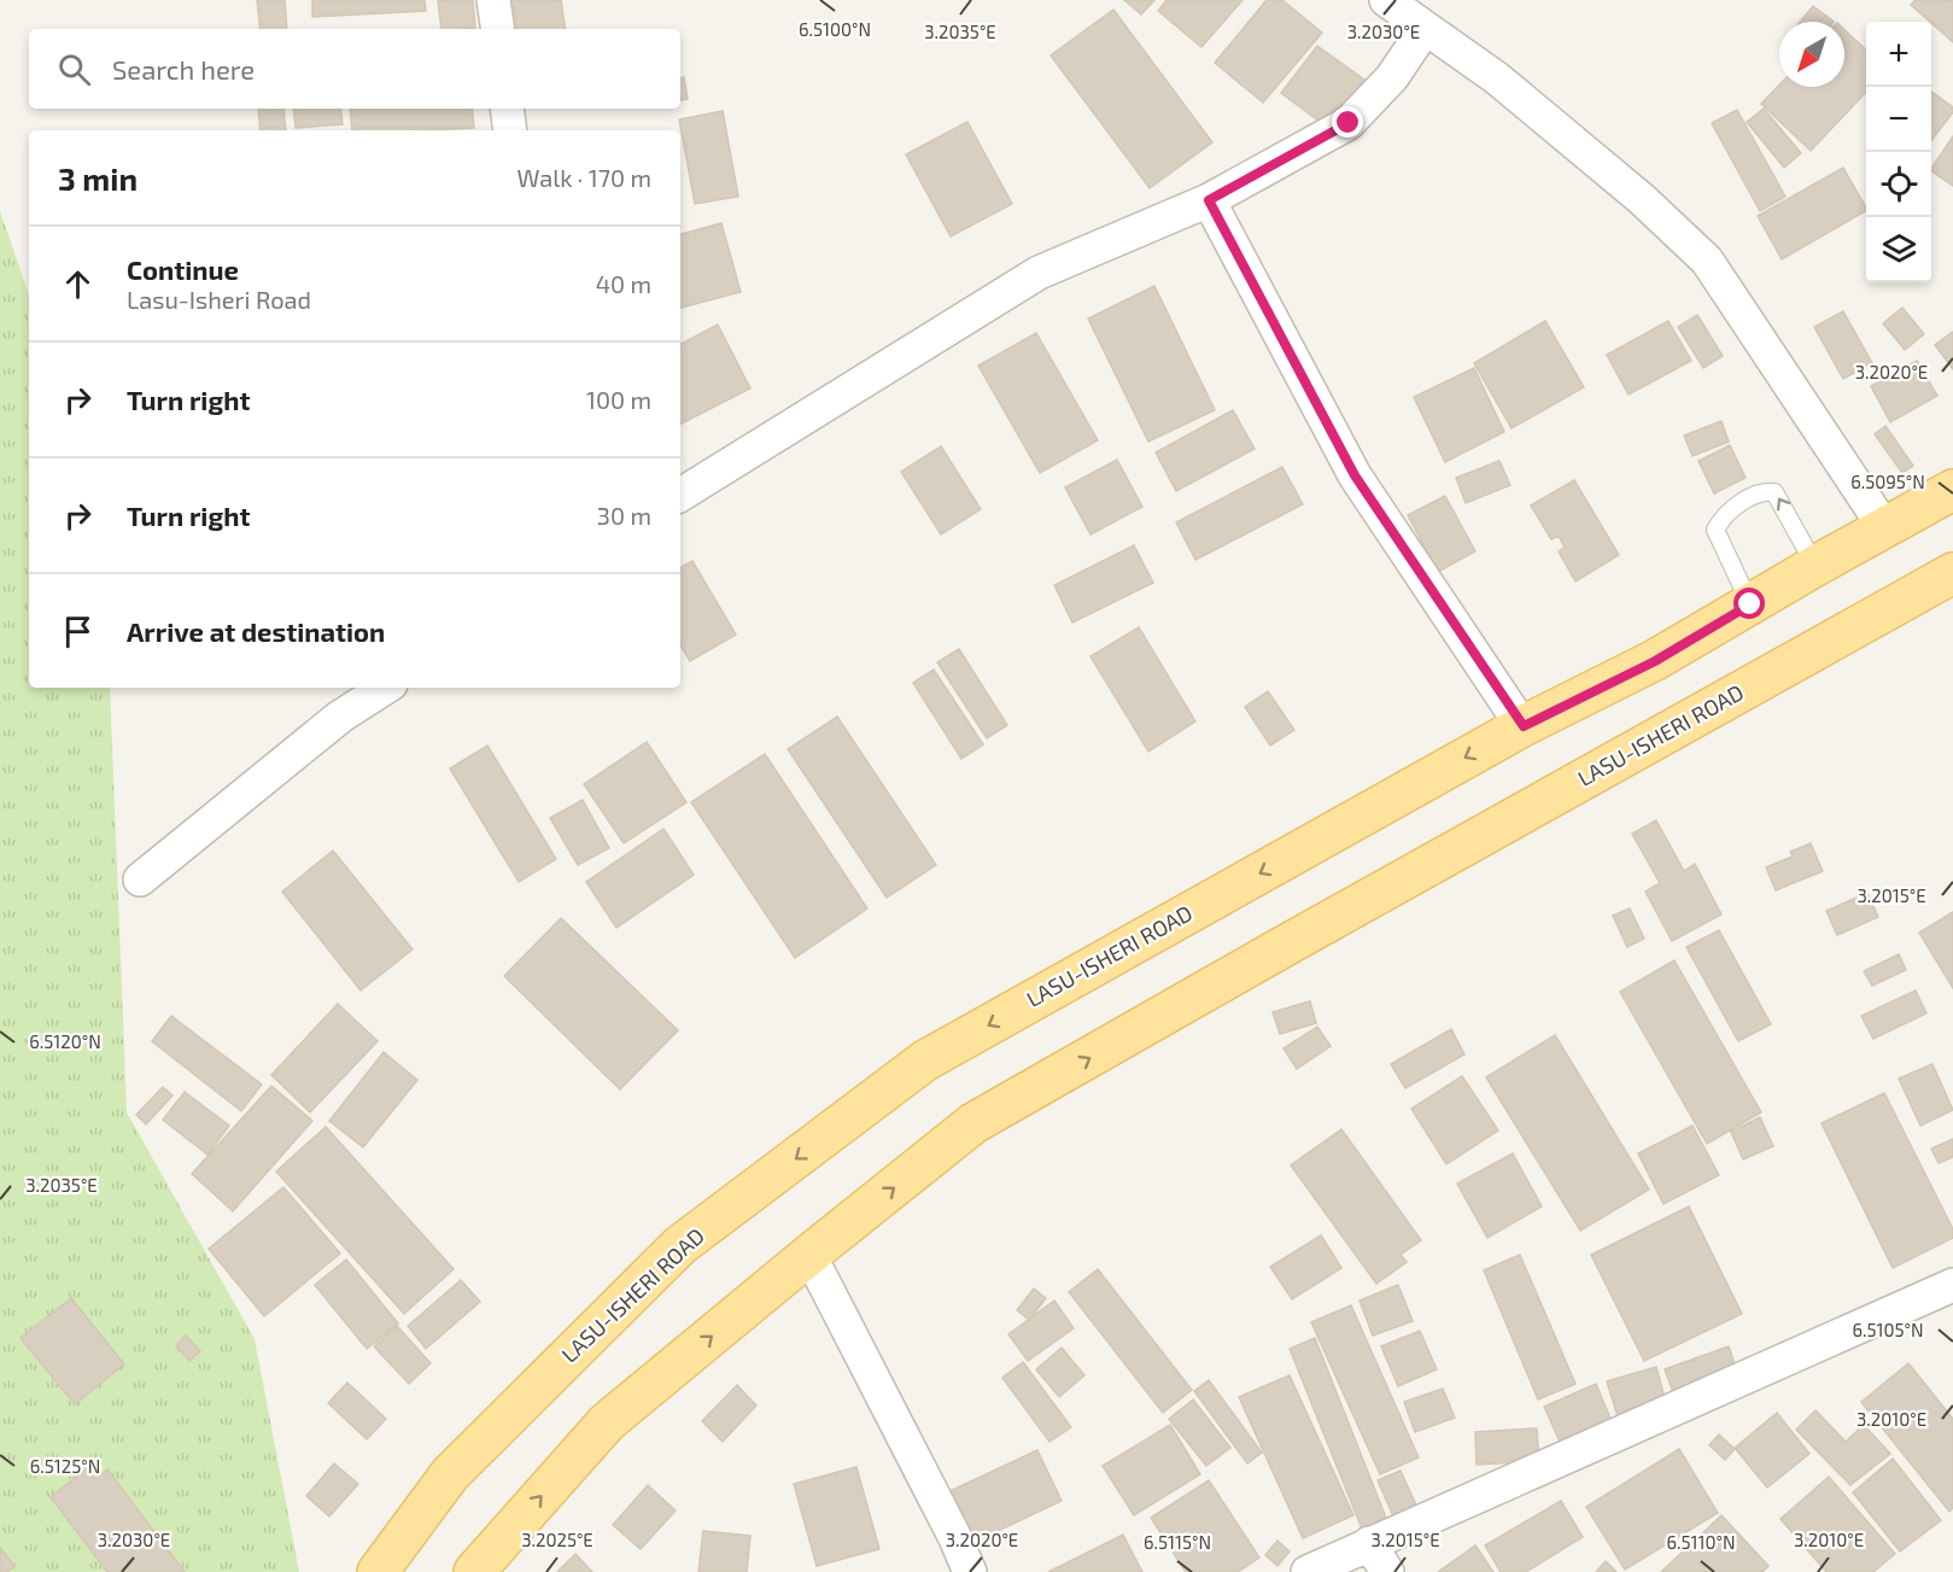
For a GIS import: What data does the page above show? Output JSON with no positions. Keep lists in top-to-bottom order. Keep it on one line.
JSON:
{"streets":{"main road":["LASU-ISHERI ROAD"]},"north":"bottom left","page":{"map_buttons":["+","−"],"search":"Search here","heading":["3 min","Walk · 170 m"],"list":[["Continue","Lasu-Isheri Road","40 m"],["Turn right","100 m"],["Turn right","30 m"],"Arrive at destination"]},"coordinates":["6.5100°N","3.2035°E","3.2030°E","3.2020°E","6.5095°N","3.2015°E","6.5120°N","6.5105°N","3.2010°E","6.5125°N","3.2025°E","6.5115°N","6.5110°N"]}
